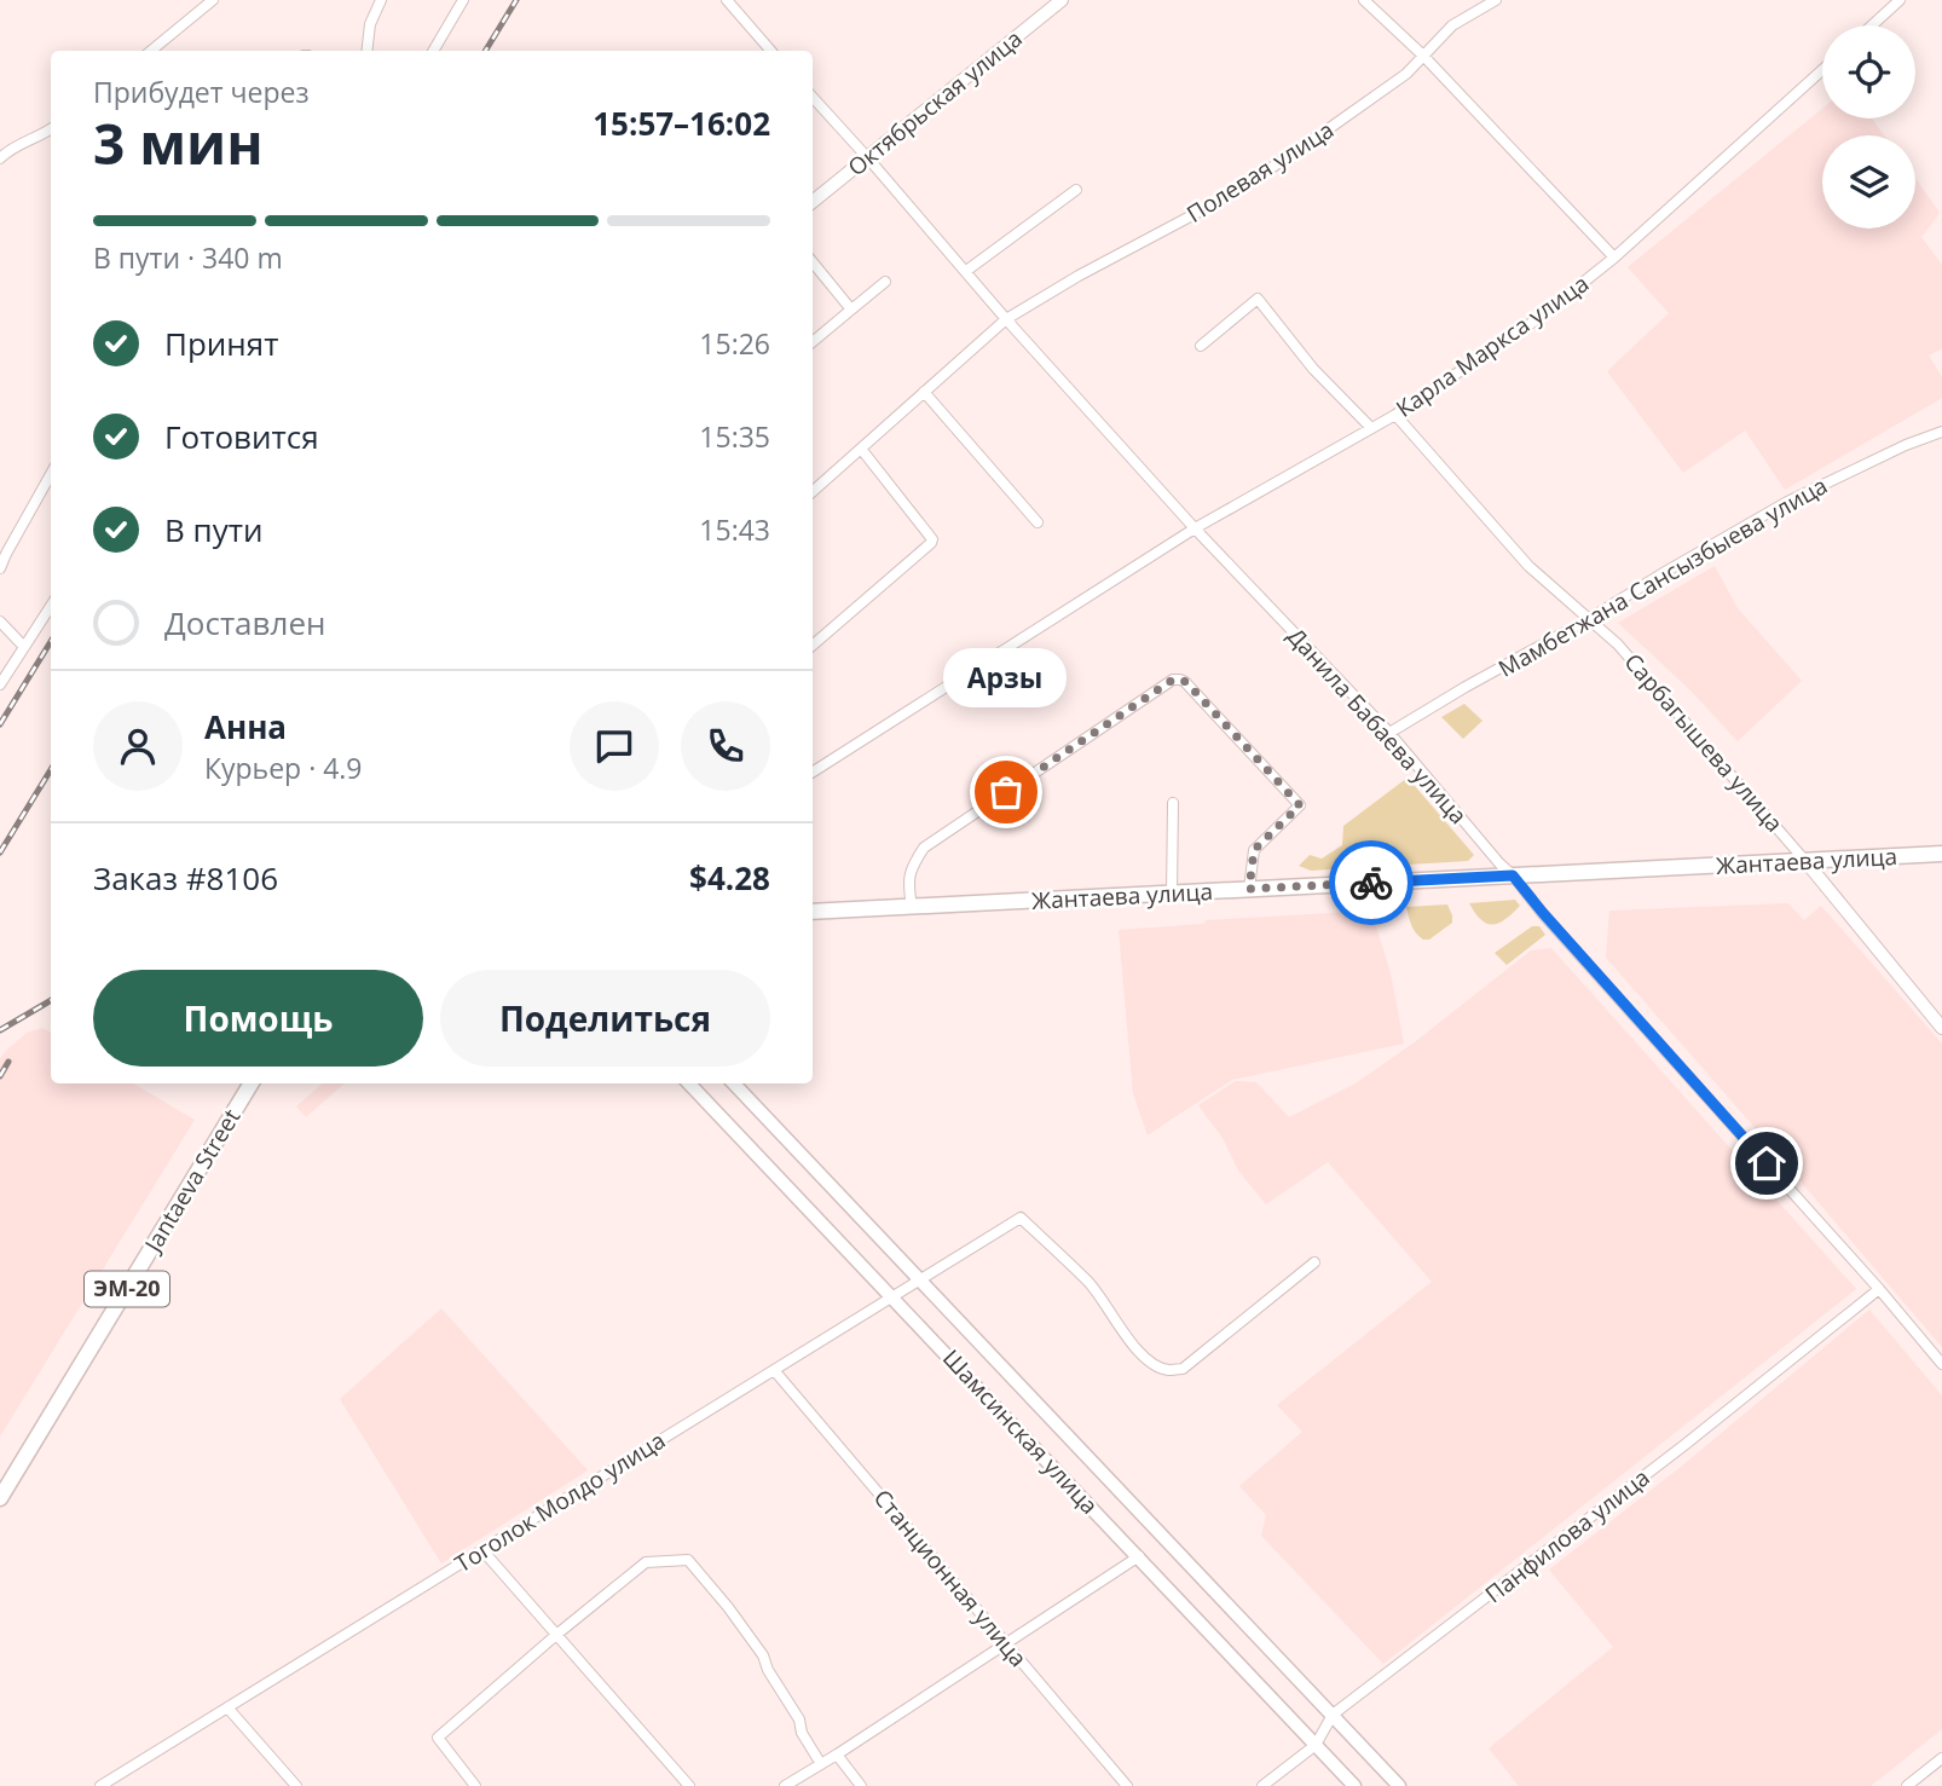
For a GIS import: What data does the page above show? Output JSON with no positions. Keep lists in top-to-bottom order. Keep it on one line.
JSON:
{"streets":{"main road":["Жантаева улица","Jantaeva Street","ЭМ-20","Шамсинская улица"],"street":["Октябрьская улица","Полевая улица","Карла Маркса улица","Мамбетжана Сансызбыева улица","Данила Бабаева улица","Сарбагышева улица","Тоголок Молдо улица","Панфилова улица","Станционная улица"]},"crossings":[["Октябрьская улица","Данила Бабаева улица"],["Полевая улица","Данила Бабаева улица"],["Карла Маркса улица","Данила Бабаева улица"],["Карла Маркса улица","Сарбагышева улица"],["Мамбетжана Сансызбыева улица","Данила Бабаева улица"],["Мамбетжана Сансызбыева улица","Сарбагышева улица"],["Данила Бабаева улица","Жантаева улица"],["Данила Бабаева улица","Панфилова улица"],["Сарбагышева улица","Жантаева улица"],["Шамсинская улица","Тоголок Молдо улица"],["Шамсинская улица","Панфилова улица"],["Тоголок Молдо улица","Станционная улица"]],"places":["Арзы"],"page":{"heading":["3 мин","Прибудет через","15:57–16:02"],"panel":["Анна","Курьер · 4.9","Заказ #8106","$4.28"],"bar":"В пути · 340 m","list":[["Принят","15:26"],["Готовится","15:35"],["В пути","15:43"],"Доставлен"],"bubble":"Арзы","buttons":["Помощь","Поделиться"]}}
